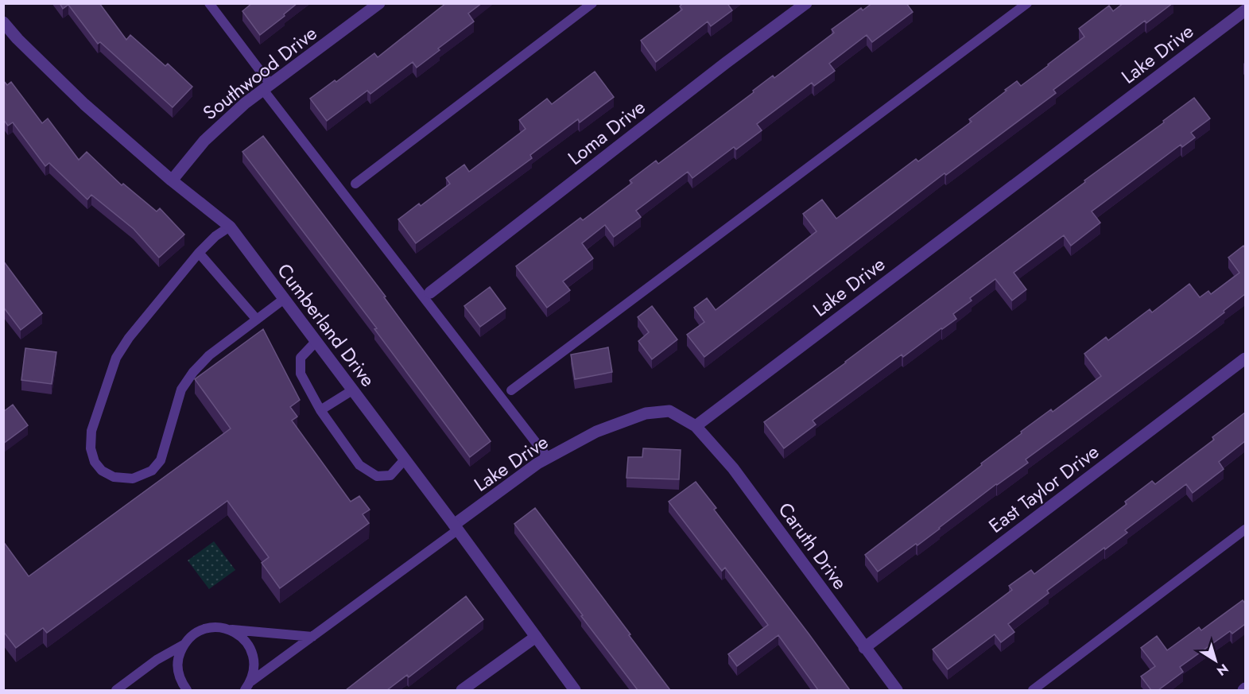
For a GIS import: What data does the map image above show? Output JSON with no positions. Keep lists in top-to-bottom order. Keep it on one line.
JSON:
{"streets":{"street":["Lake Drive","Southwood Drive","Loma Drive","Cumberland Drive","East Taylor Drive","Caruth Drive"]},"crossings":[["Lake Drive","Cumberland Drive"],["Lake Drive","Caruth Drive"],["Southwood Drive","Cumberland Drive"],["East Taylor Drive","Caruth Drive"]],"north":"bottom right"}
